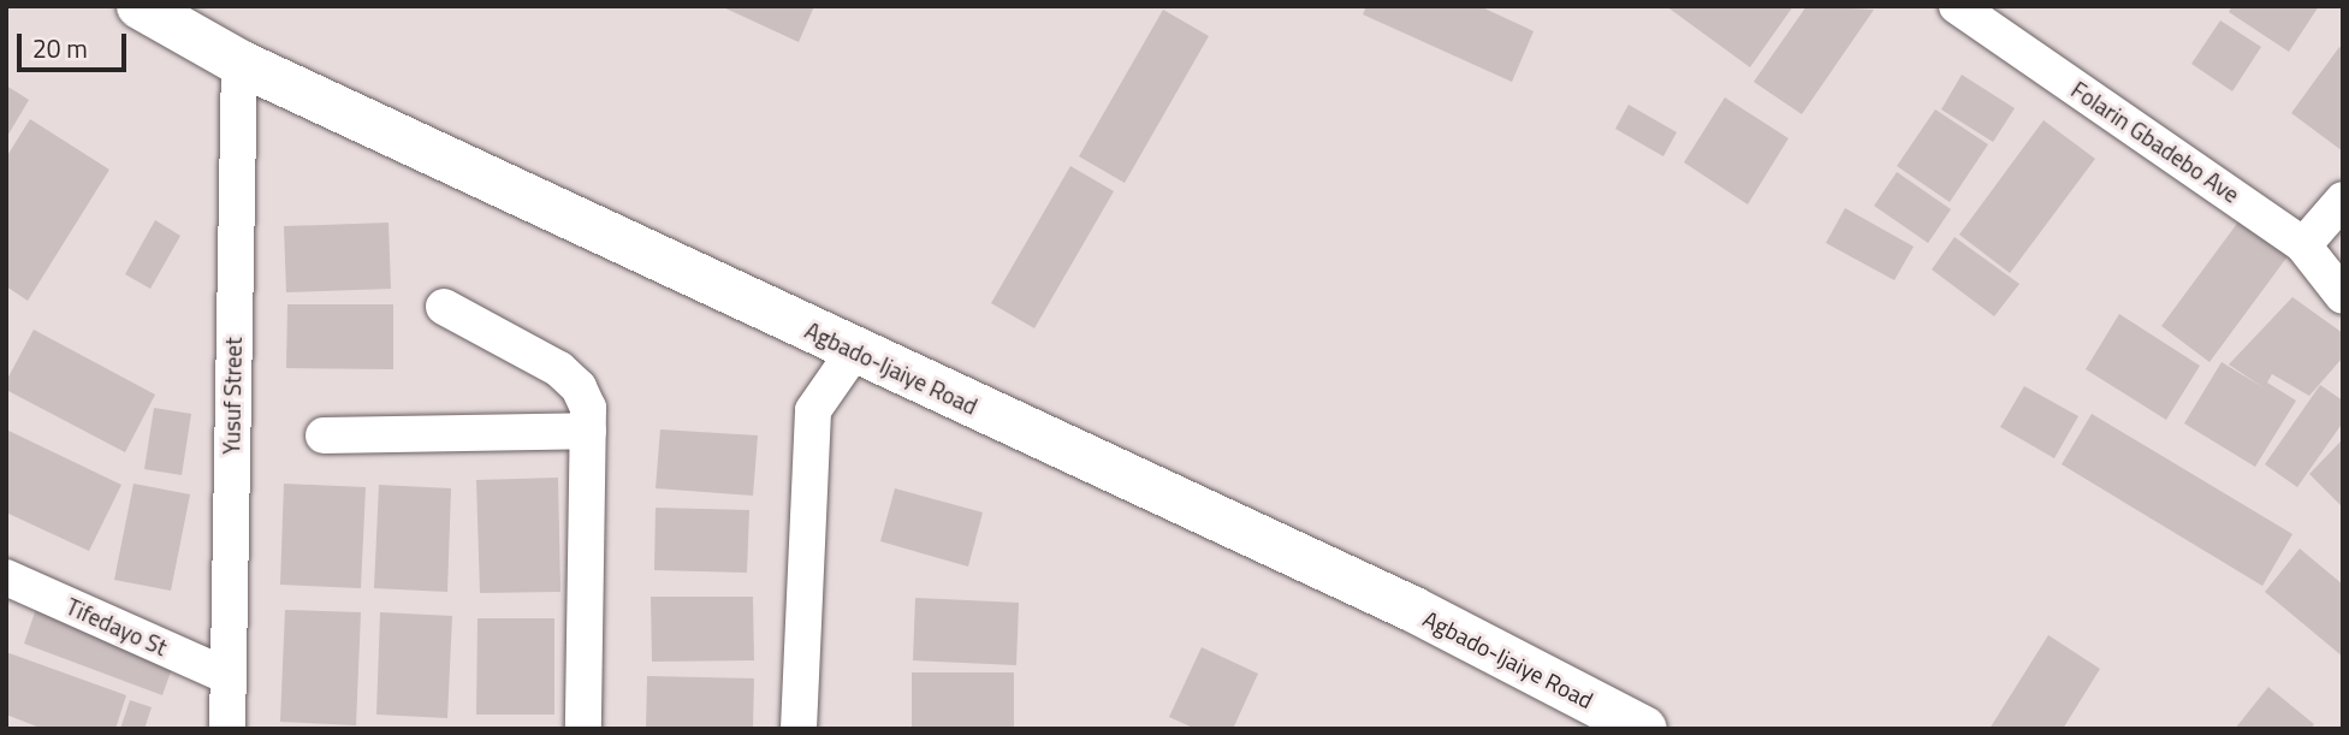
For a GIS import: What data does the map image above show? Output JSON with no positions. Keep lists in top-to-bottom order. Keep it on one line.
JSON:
{"streets":{"street":["Folarin Gbadebo Ave","Agbado-Ijaiye Road","Yusuf Street","Tifedayo St"]},"crossings":[["Agbado-Ijaiye Road","Yusuf Street"],["Yusuf Street","Tifedayo St"]],"scale_bar":"20 m"}
